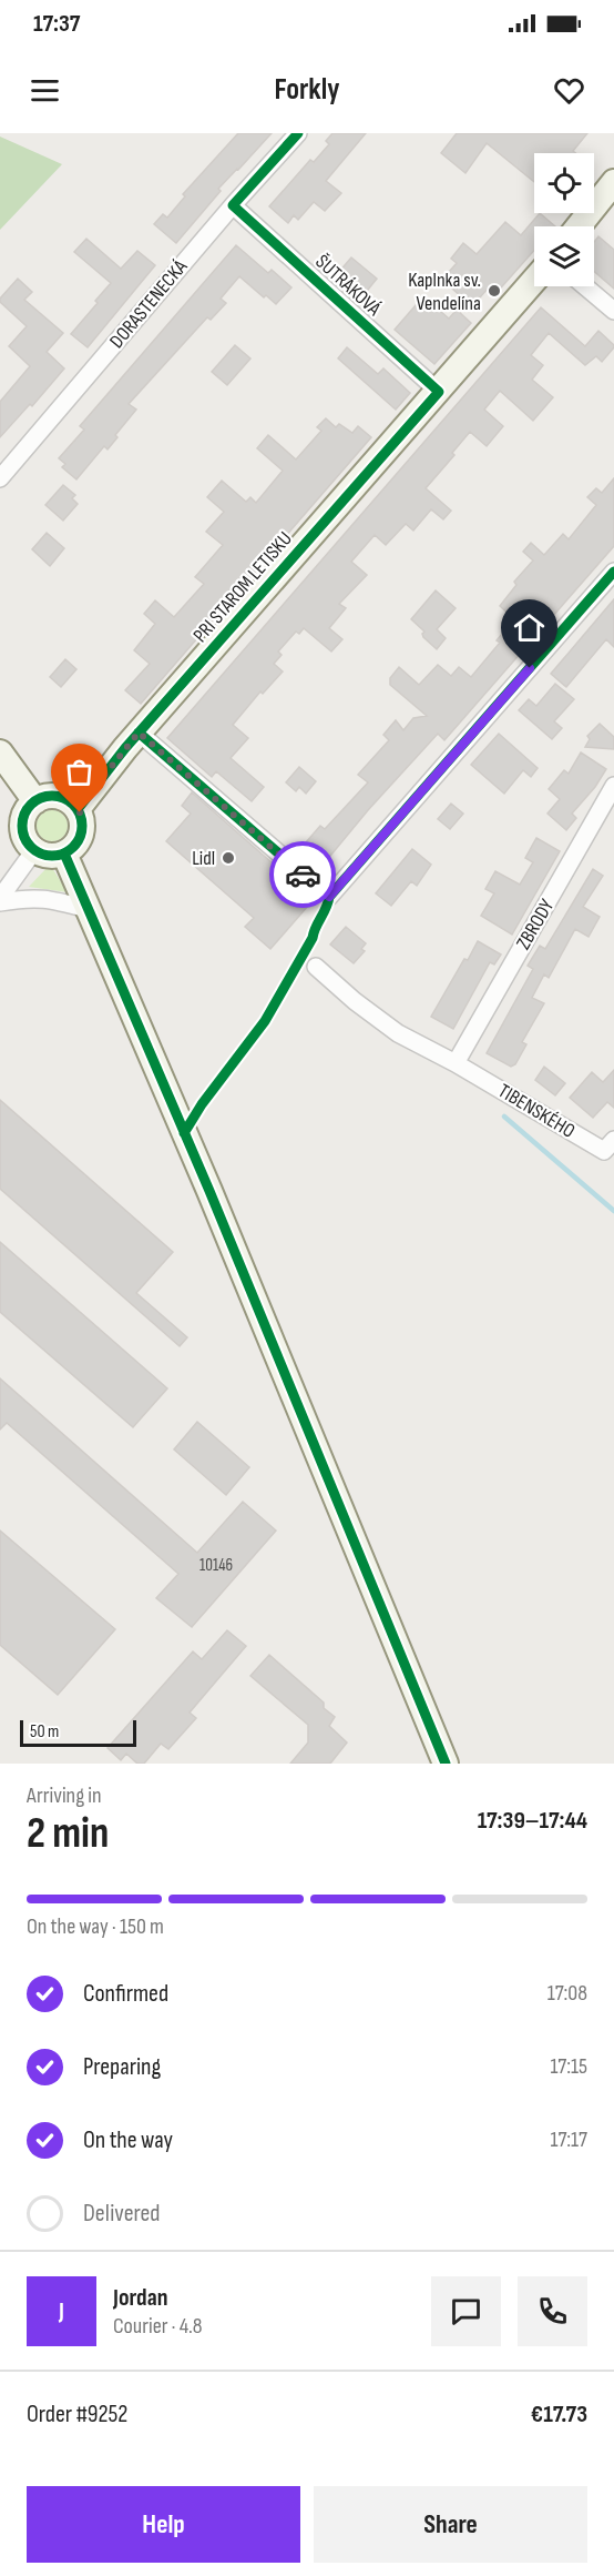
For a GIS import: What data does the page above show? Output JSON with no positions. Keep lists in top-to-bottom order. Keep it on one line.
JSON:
{"streets":{"main road":["PRI STAROM LETISKU"],"street":["ŠUTRÁKOVÁ","DORASTENECKÁ","ZBRODY","TIBENSKÉHO"]},"crossings":[["ŠUTRÁKOVÁ","DORASTENECKÁ"],["ŠUTRÁKOVÁ","PRI STAROM LETISKU"],["ZBRODY","TIBENSKÉHO"]],"places":["Kaplnka sv. Vendelína","Lidl"],"house_numbers":["10146"],"scale_bar":"50 m","page":{"status":"17:37","header":"Forkly","scale":"50 m","heading":["2 min","Arriving in","17:39–17:44"],"panel":["Jordan","Courier · 4.8","Order #9252","€17.73"],"bar":"On the way · 150 m","list":[["Confirmed","17:08"],["Preparing","17:15"],["On the way","17:17"],"Delivered"],"round":"J","buttons":["Help","Share"]}}
